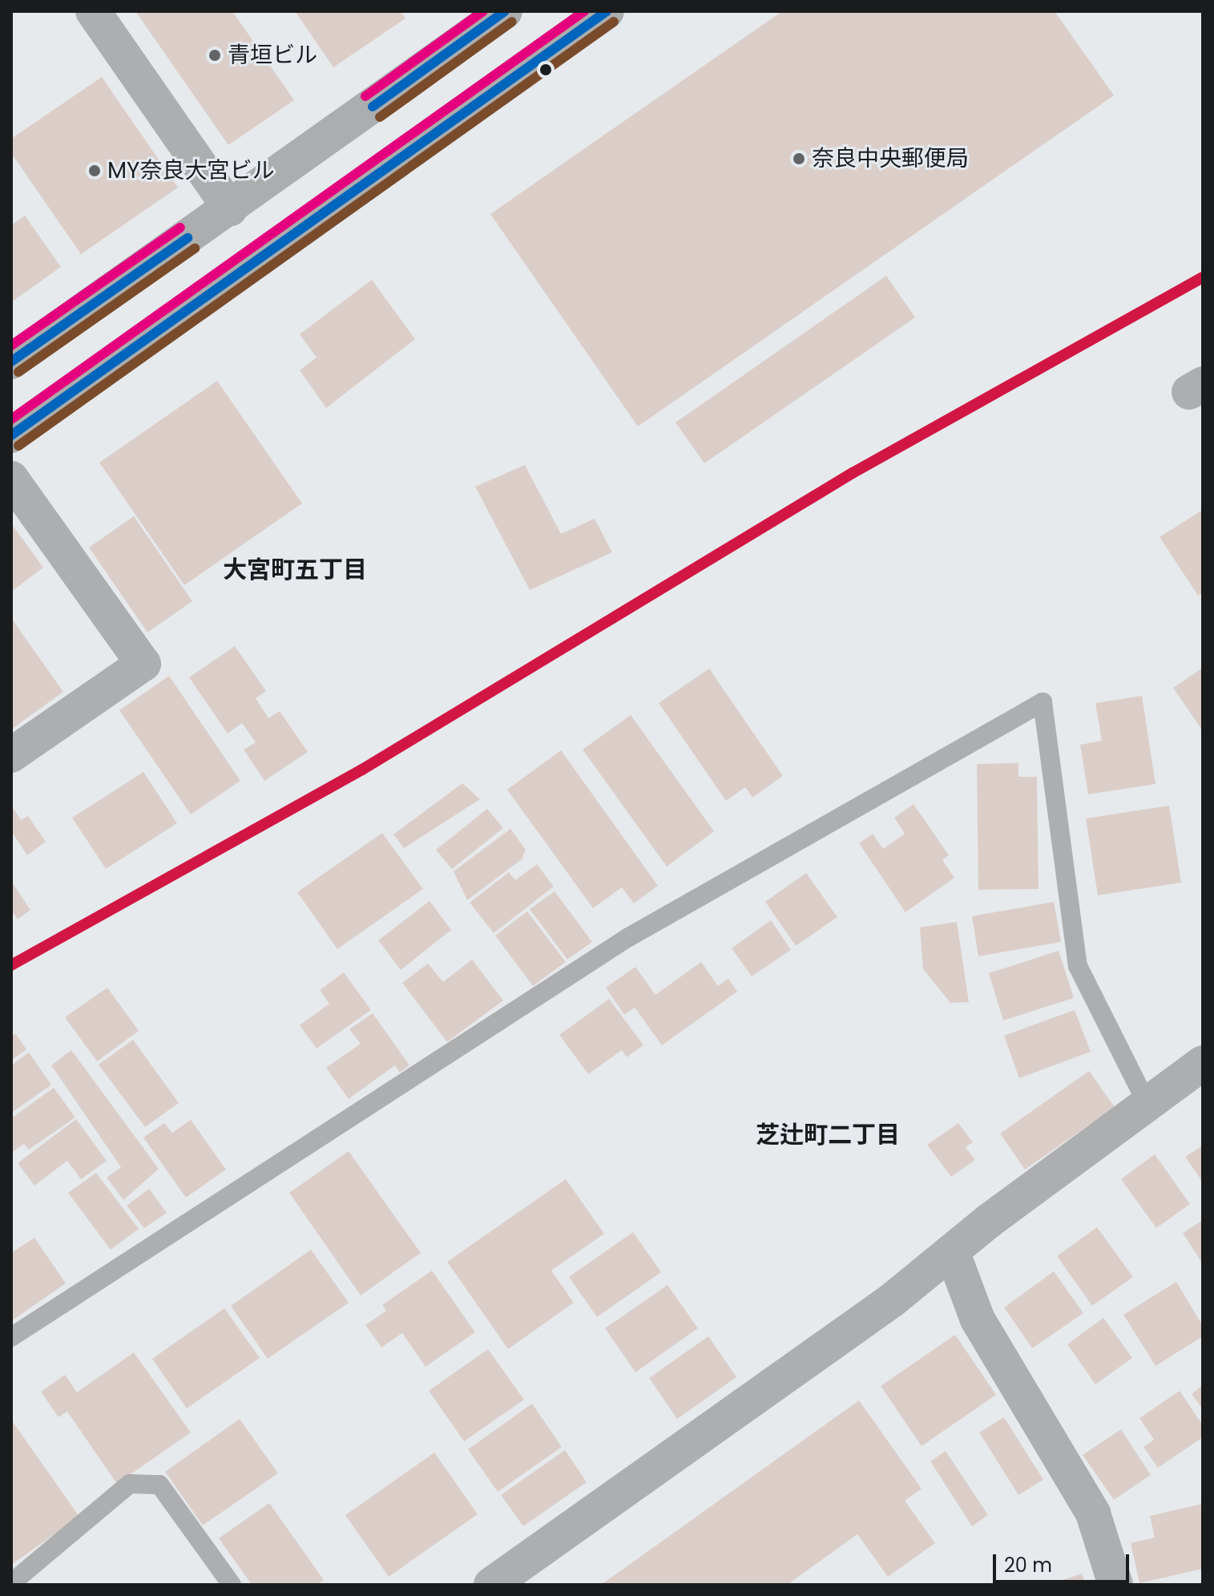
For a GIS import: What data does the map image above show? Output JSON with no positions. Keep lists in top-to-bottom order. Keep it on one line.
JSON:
{"districts":["大宮町五丁目","芝辻町二丁目"],"places":["青垣ビル","奈良中央郵便局","MY奈良大宮ビル"],"scale_bar":"20 m"}
